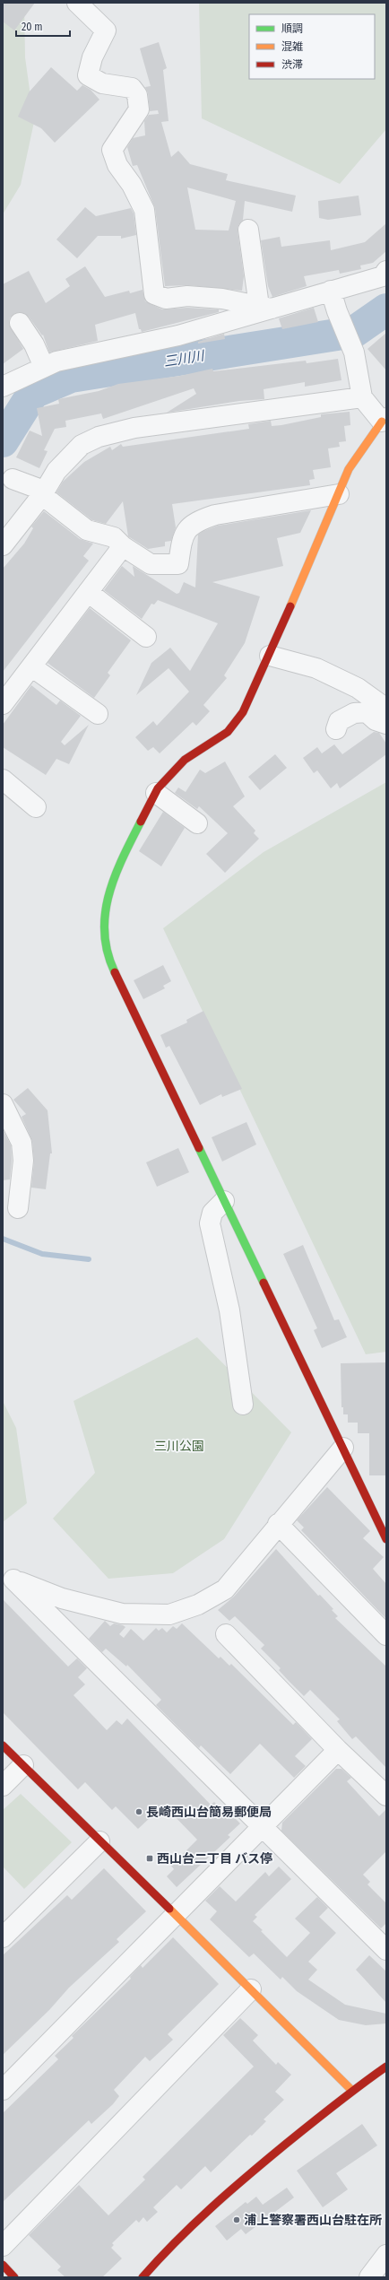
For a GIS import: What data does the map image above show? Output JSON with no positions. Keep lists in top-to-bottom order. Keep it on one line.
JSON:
{"water":["三川川"],"parks":["三川公園"],"places":{"other":["長崎西山台簡易郵便局","浦上警察署西山台駐在所"],"transit":["西山台二丁目 バス停"]},"legend":["順調","混雑","渋滞"],"scale_bar":"20 m"}
